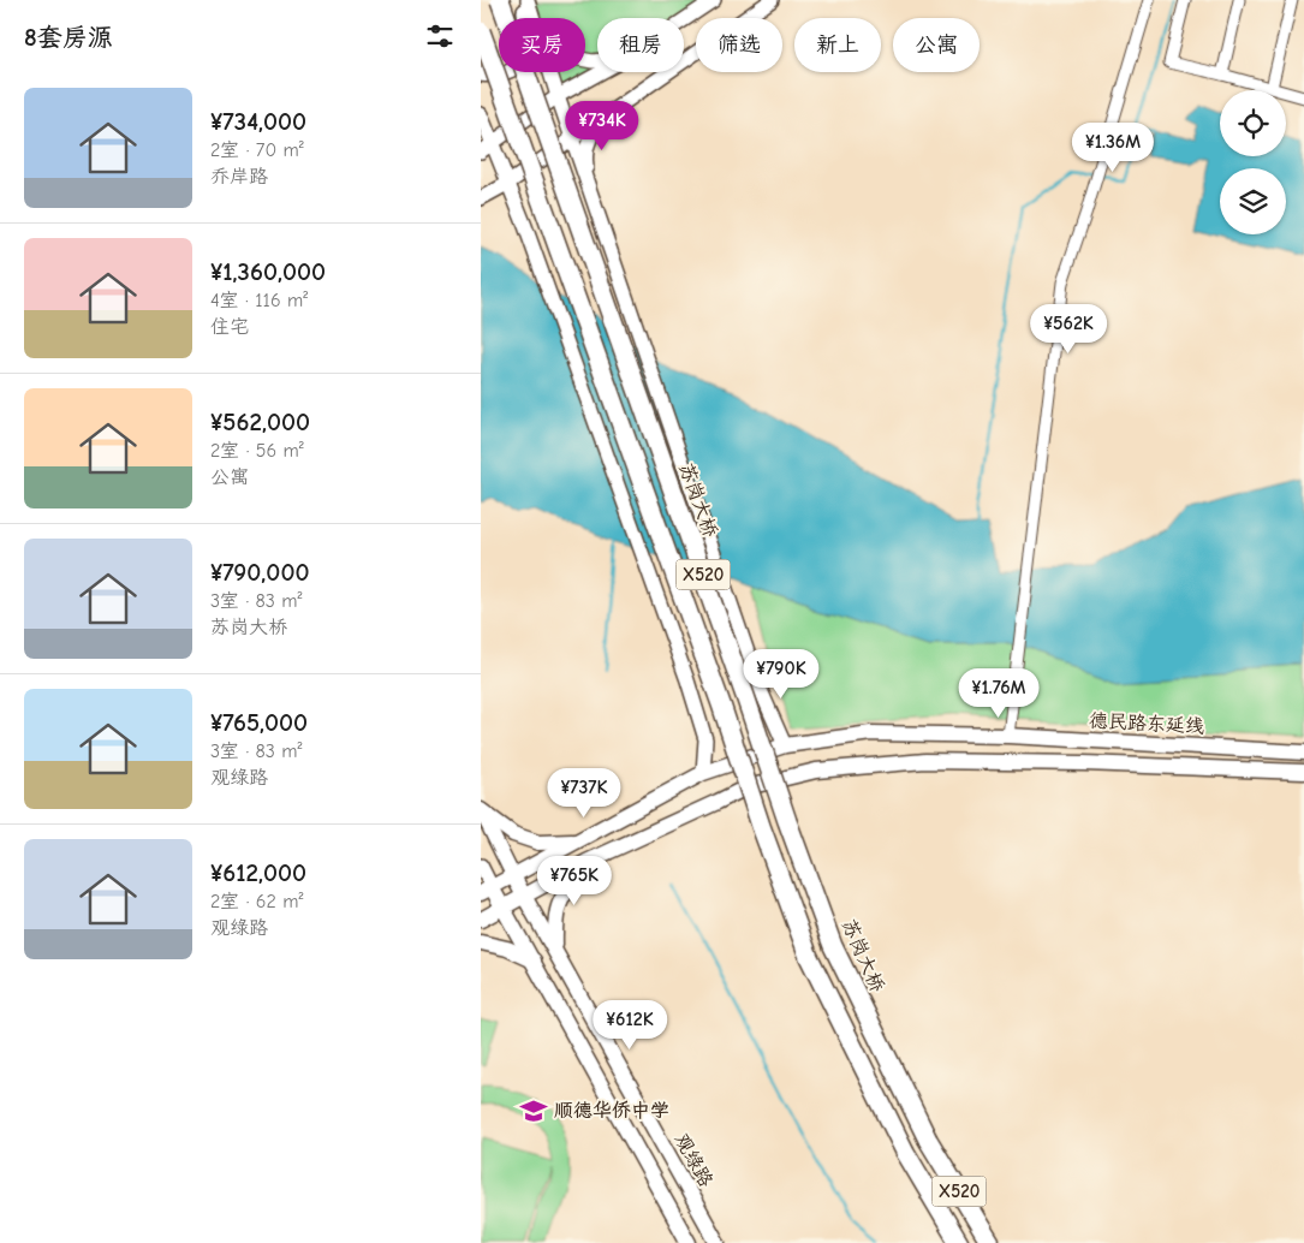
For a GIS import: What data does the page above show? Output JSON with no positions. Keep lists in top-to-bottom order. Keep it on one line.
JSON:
{"streets":{"highway":["苏岗大桥","X520"],"main road":["德民路东延线","观绿路"]},"crossings":[["德民路东延线","观绿路"]],"places":{"school or university":["顺德华侨中学"]},"page":{"heading":"8套房源","chip":["买房","租房","筛选","新上","公寓"],"list":[{"name":"¥734,000","note":"2室 · 70 m² · 乔岸路"},{"name":"¥1,360,000","note":"4室 · 116 m² · 住宅"},{"name":"¥562,000","note":"2室 · 56 m² · 公寓"},{"name":"¥790,000","note":"3室 · 83 m² · 苏岗大桥"},{"name":"¥765,000","note":"3室 · 83 m² · 观绿路"},{"name":"¥612,000","note":"2室 · 62 m² · 观绿路"}],"price":["¥734K","¥1.36M","¥562K","¥790K","¥1.76M","¥737K","¥765K","¥612K"]}}
